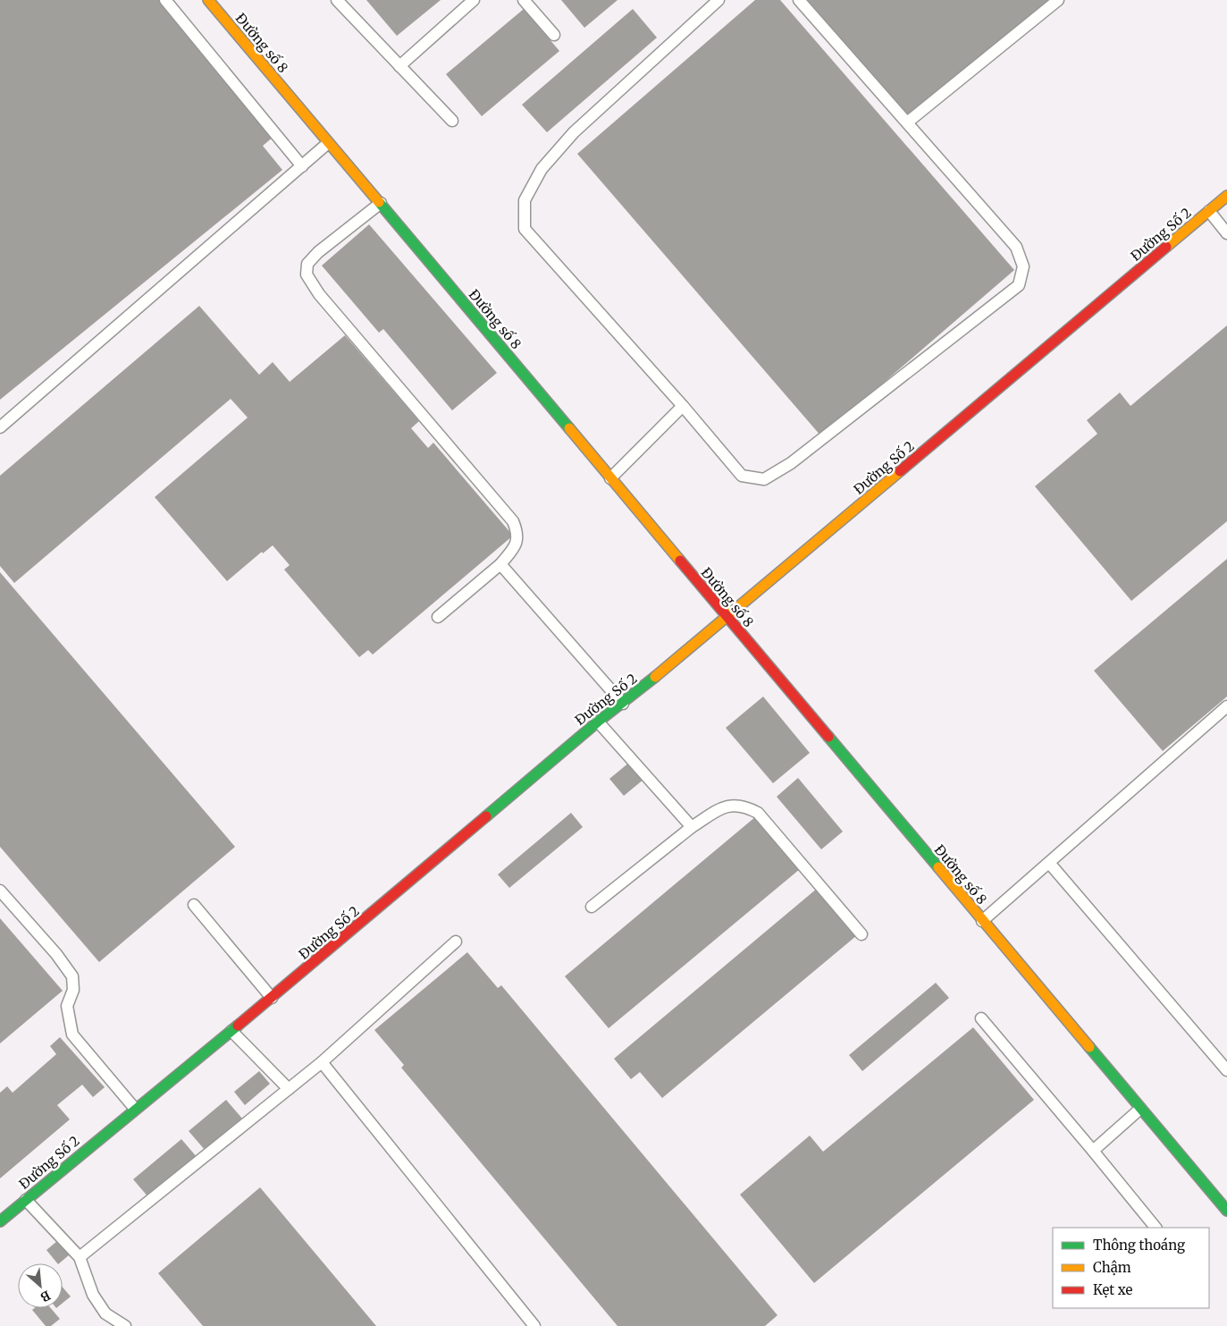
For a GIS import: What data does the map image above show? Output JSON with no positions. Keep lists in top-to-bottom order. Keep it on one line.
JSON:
{"streets":{"street":["Đường số 8","Đường Số 2"]},"crossings":[["Đường số 8","Đường Số 2"]],"legend":["Thông thoáng","Chậm","Kẹt xe"],"north":"bottom right"}
